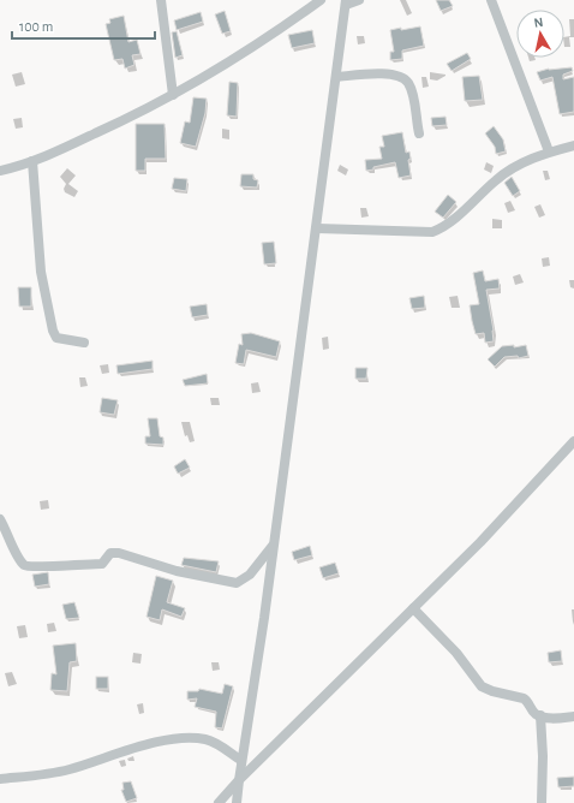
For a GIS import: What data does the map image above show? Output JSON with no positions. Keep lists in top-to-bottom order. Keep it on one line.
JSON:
{"scale_bar":"100 m","north":"top"}
